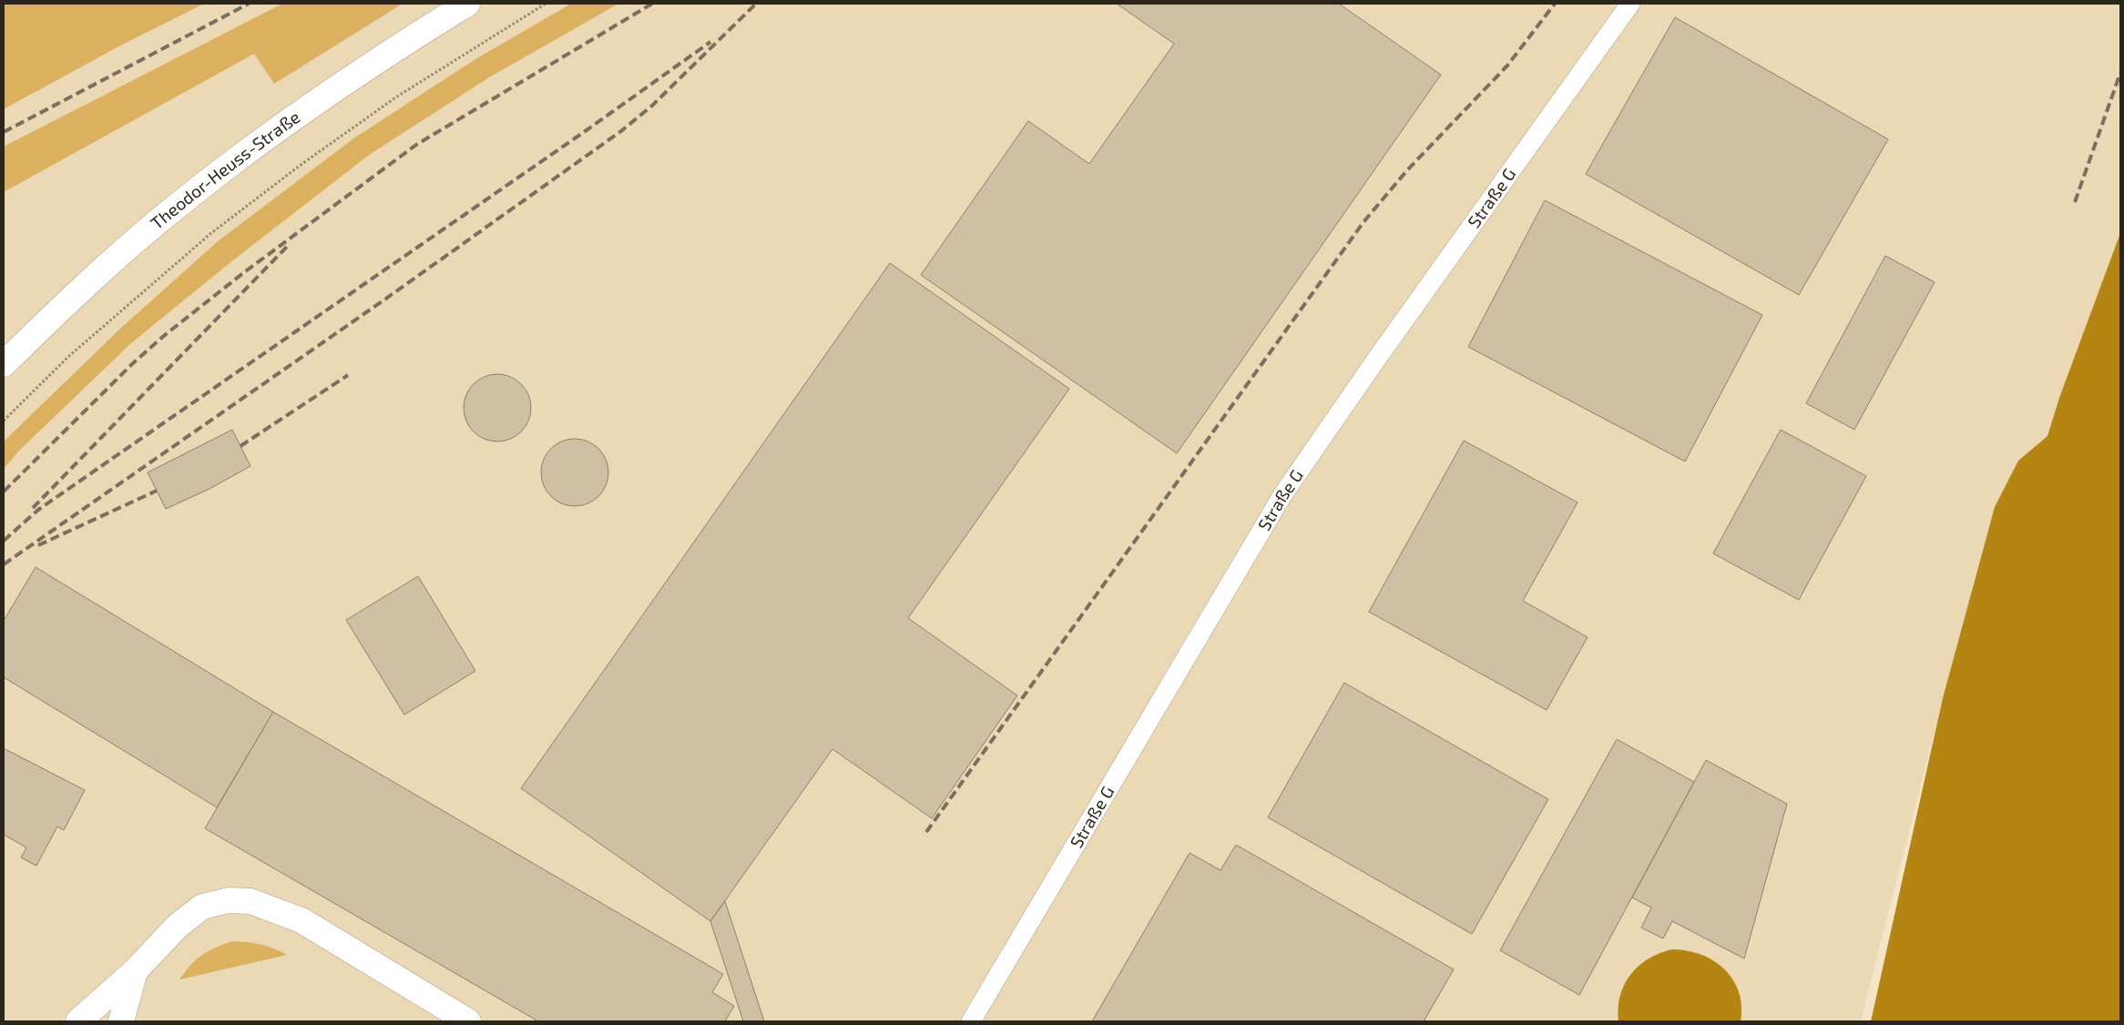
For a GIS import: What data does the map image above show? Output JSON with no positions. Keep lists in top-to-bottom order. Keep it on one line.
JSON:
{"streets":{"main road":["Theodor-Heuss-Straße"],"lane":["Straße G"]}}
